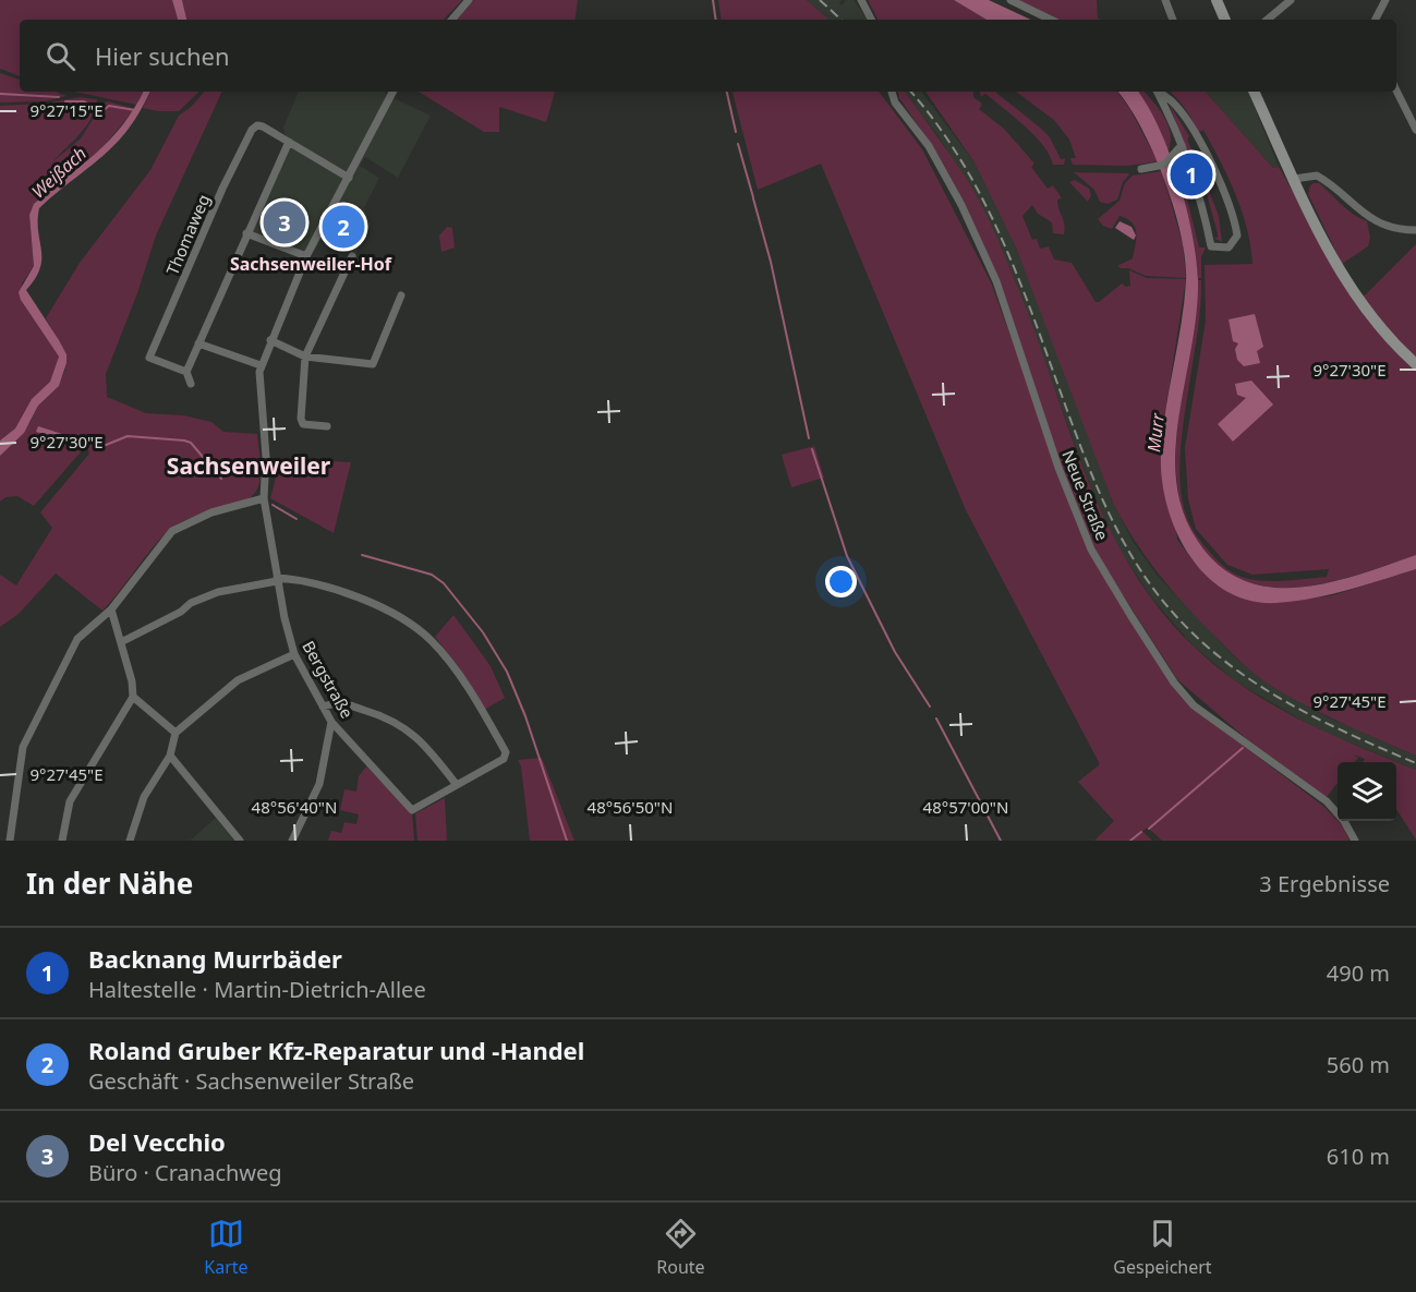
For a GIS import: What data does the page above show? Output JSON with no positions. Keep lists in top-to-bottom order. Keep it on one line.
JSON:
{"streets":{"street":["Thomaweg","Neue Straße","Bergstraße"]},"districts":["Sachsenweiler-Hof","Sachsenweiler"],"water":["Weißach","Murr"],"page":{"search":"Hier suchen","pins":["1","3","2"],"heading":["In der Nähe","3 Ergebnisse"],"list":[{"mark":"1","name":"Backnang Murrbäder","note":"Haltestelle · Martin-Dietrich-Allee","value":"490 m"},{"mark":"2","name":"Roland Gruber Kfz-Reparatur und -Handel","note":"Geschäft · Sachsenweiler Straße","value":"560 m"},{"mark":"3","name":"Del Vecchio","note":"Büro · Cranachweg","value":"610 m"}],"nav":["Karte","Route","Gespeichert"]},"coordinates":["9°27'15\"E","9°27'30\"E","9°27'45\"E","48°56'40\"N","48°56'50\"N","48°57'00\"N"]}
